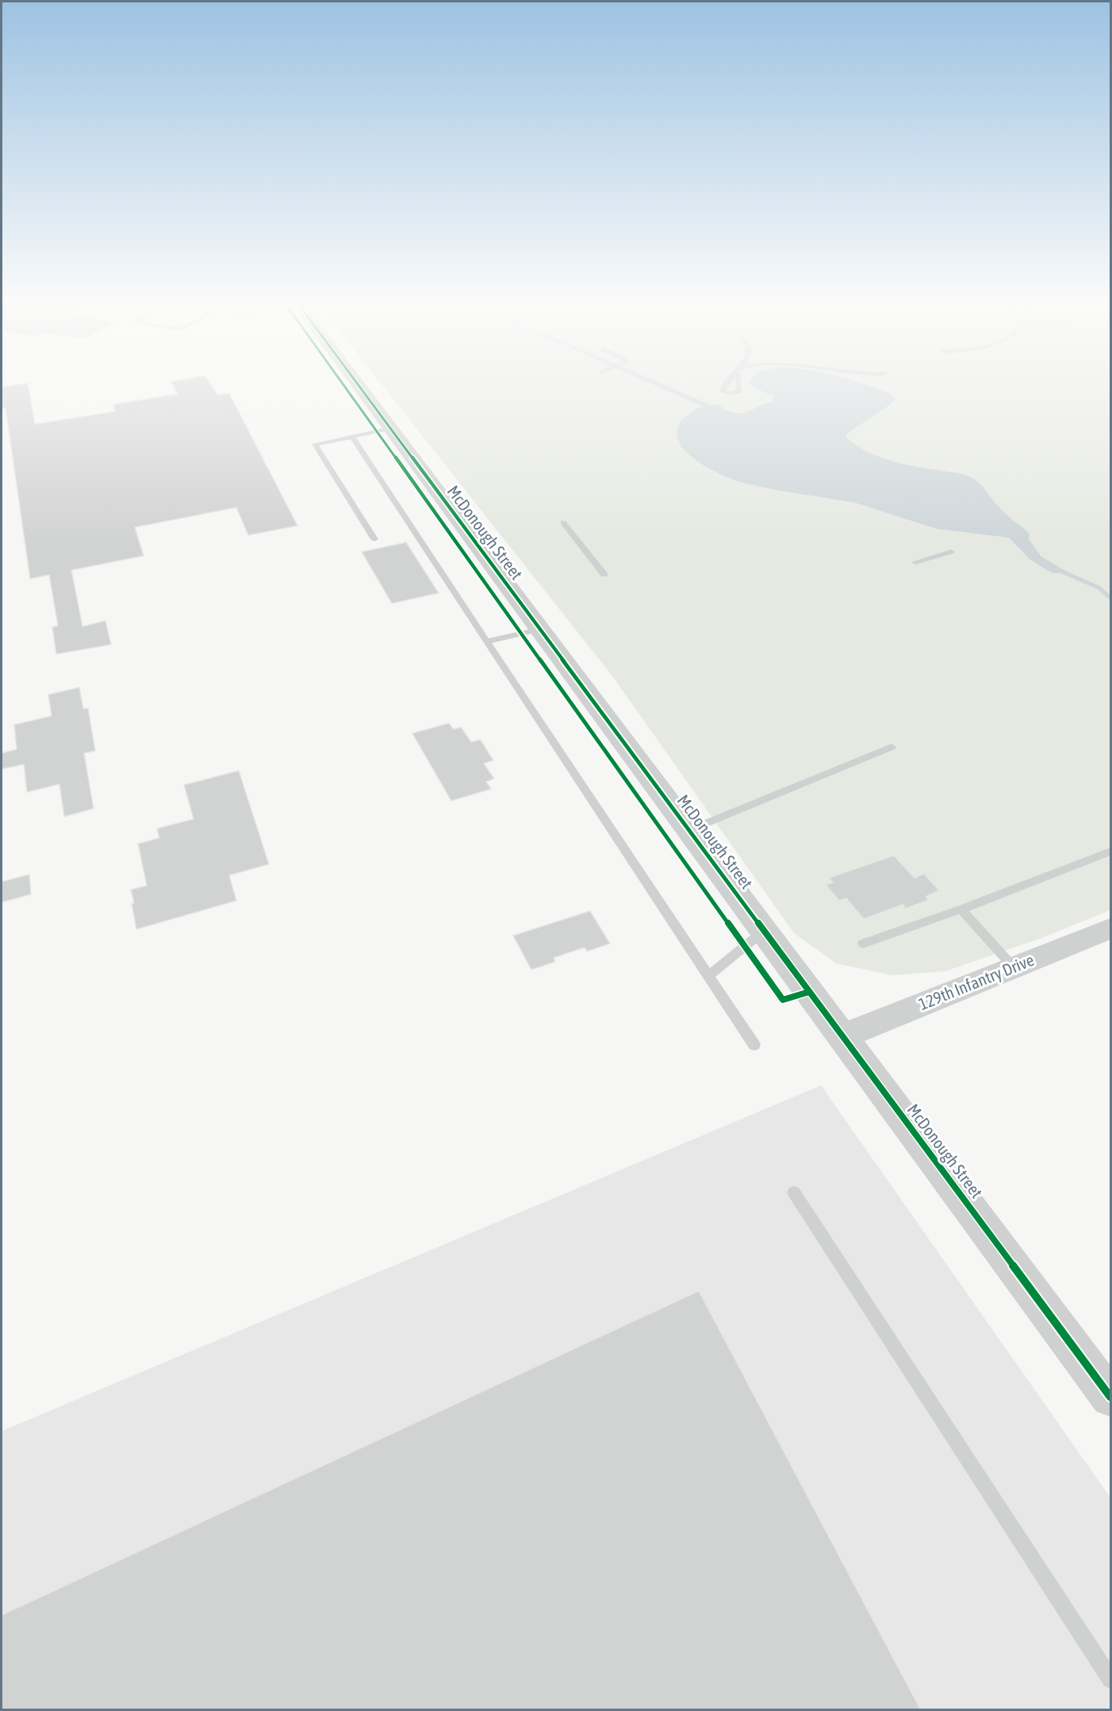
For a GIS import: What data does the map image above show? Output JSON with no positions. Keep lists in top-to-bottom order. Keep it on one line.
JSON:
{"streets":{"street":["McDonough Street","129th Infantry Drive"]},"crossings":[["McDonough Street","129th Infantry Drive"]]}
